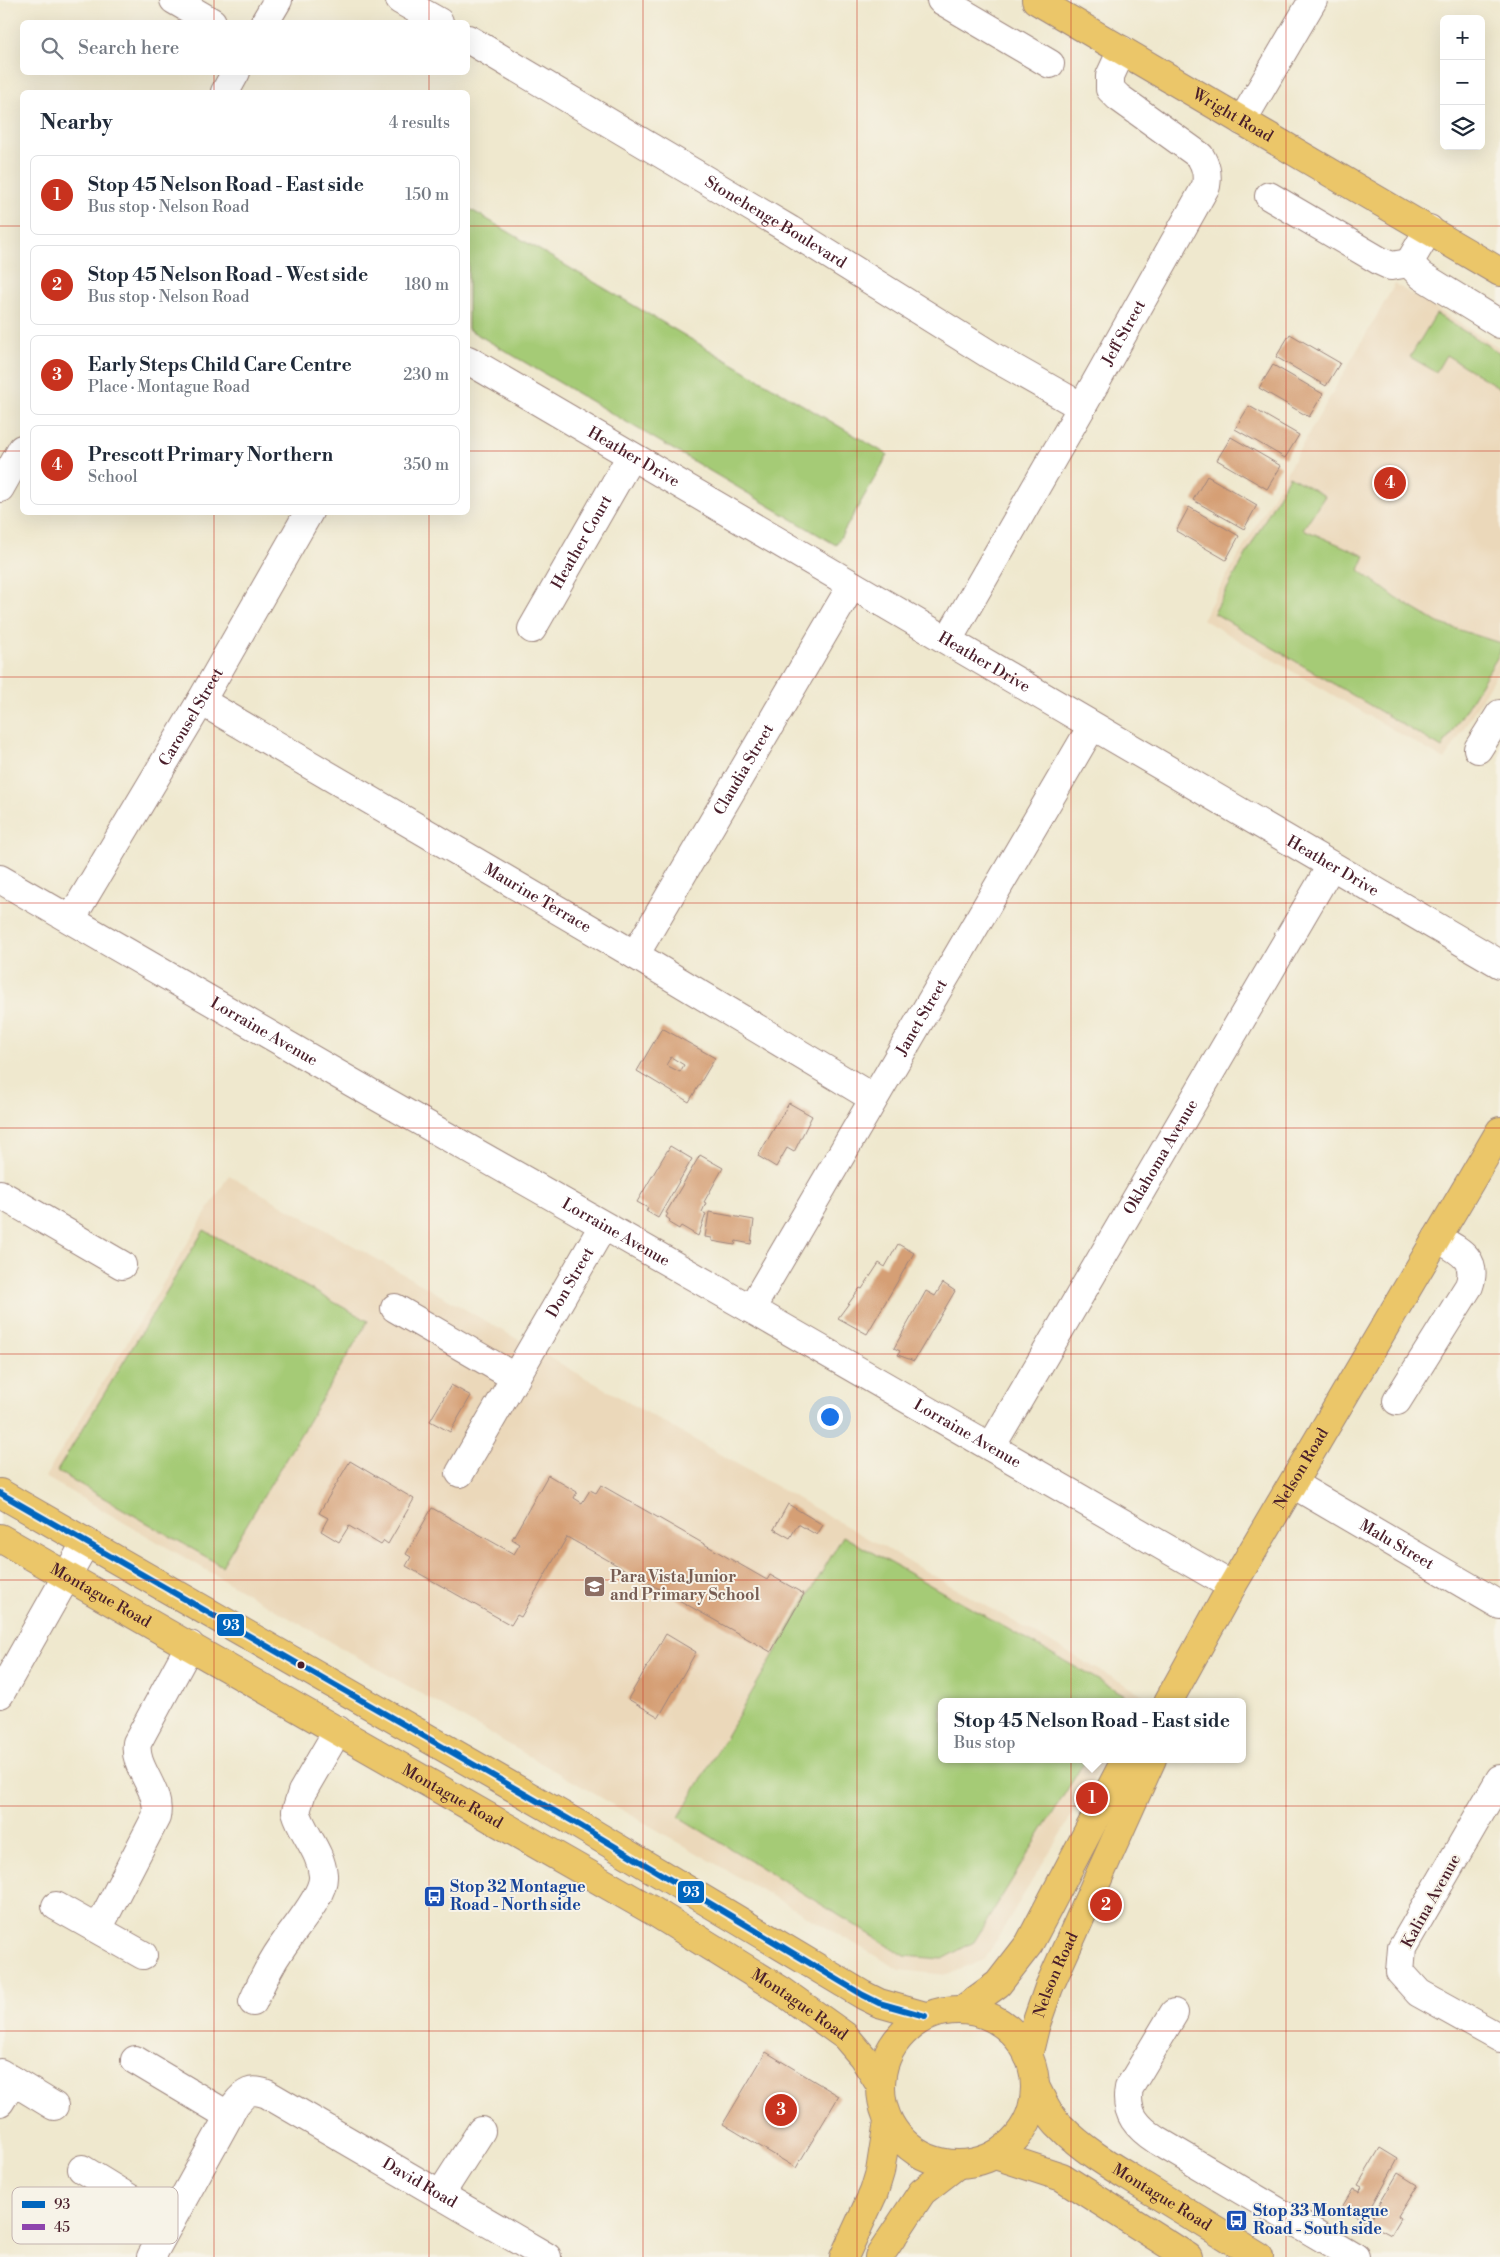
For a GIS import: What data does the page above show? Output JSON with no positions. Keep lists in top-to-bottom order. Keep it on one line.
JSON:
{"streets":{"main road":["Wright Road","Nelson Road","Montague Road"],"street":["Stonehenge Boulevard","Jeff Street","Heather Drive","Heather Court","Carousel Street","Claudia Street","Maurine Terrace","Janet Street","Lorraine Avenue","Oklahoma Avenue","Don Street","Malu Street","Kalina Avenue","David Road"]},"crossings":[["Wright Road","Jeff Street"],["Stonehenge Boulevard","Jeff Street"],["Jeff Street","Heather Drive"],["Heather Drive","Heather Court"],["Heather Drive","Claudia Street"],["Heather Drive","Janet Street"],["Heather Drive","Oklahoma Avenue"],["Carousel Street","Maurine Terrace"],["Carousel Street","Lorraine Avenue"],["Claudia Street","Maurine Terrace"],["Maurine Terrace","Janet Street"],["Janet Street","Lorraine Avenue"],["Lorraine Avenue","Oklahoma Avenue"],["Lorraine Avenue","Don Street"],["Lorraine Avenue","Nelson Road"],["Nelson Road","Malu Street"],["Nelson Road","Montague Road"]],"places":{"school or university":["Para Vista Junior and Primary School"],"bus stop":["Stop 32 Montague Road - North side","Stop 33 Montague Road - South side"]},"lines":["transit line 93"],"legend":["93","45"],"page":{"map_buttons":["+","−"],"search":"Search here","heading":["Nearby","4 results"],"list":[{"mark":"1","name":"Stop 45 Nelson Road - East side","note":"Bus stop · Nelson Road","value":"150 m"},{"mark":"2","name":"Stop 45 Nelson Road - West side","note":"Bus stop · Nelson Road","value":"180 m"},{"mark":"3","name":"Early Steps Child Care Centre","note":"Place · Montague Road","value":"230 m"},{"mark":"4","name":"Prescott Primary Northern","note":"School","value":"350 m"}],"pins":["4","1","2","3"],"popup":["Stop 45 Nelson Road - East side","Bus stop"]}}
